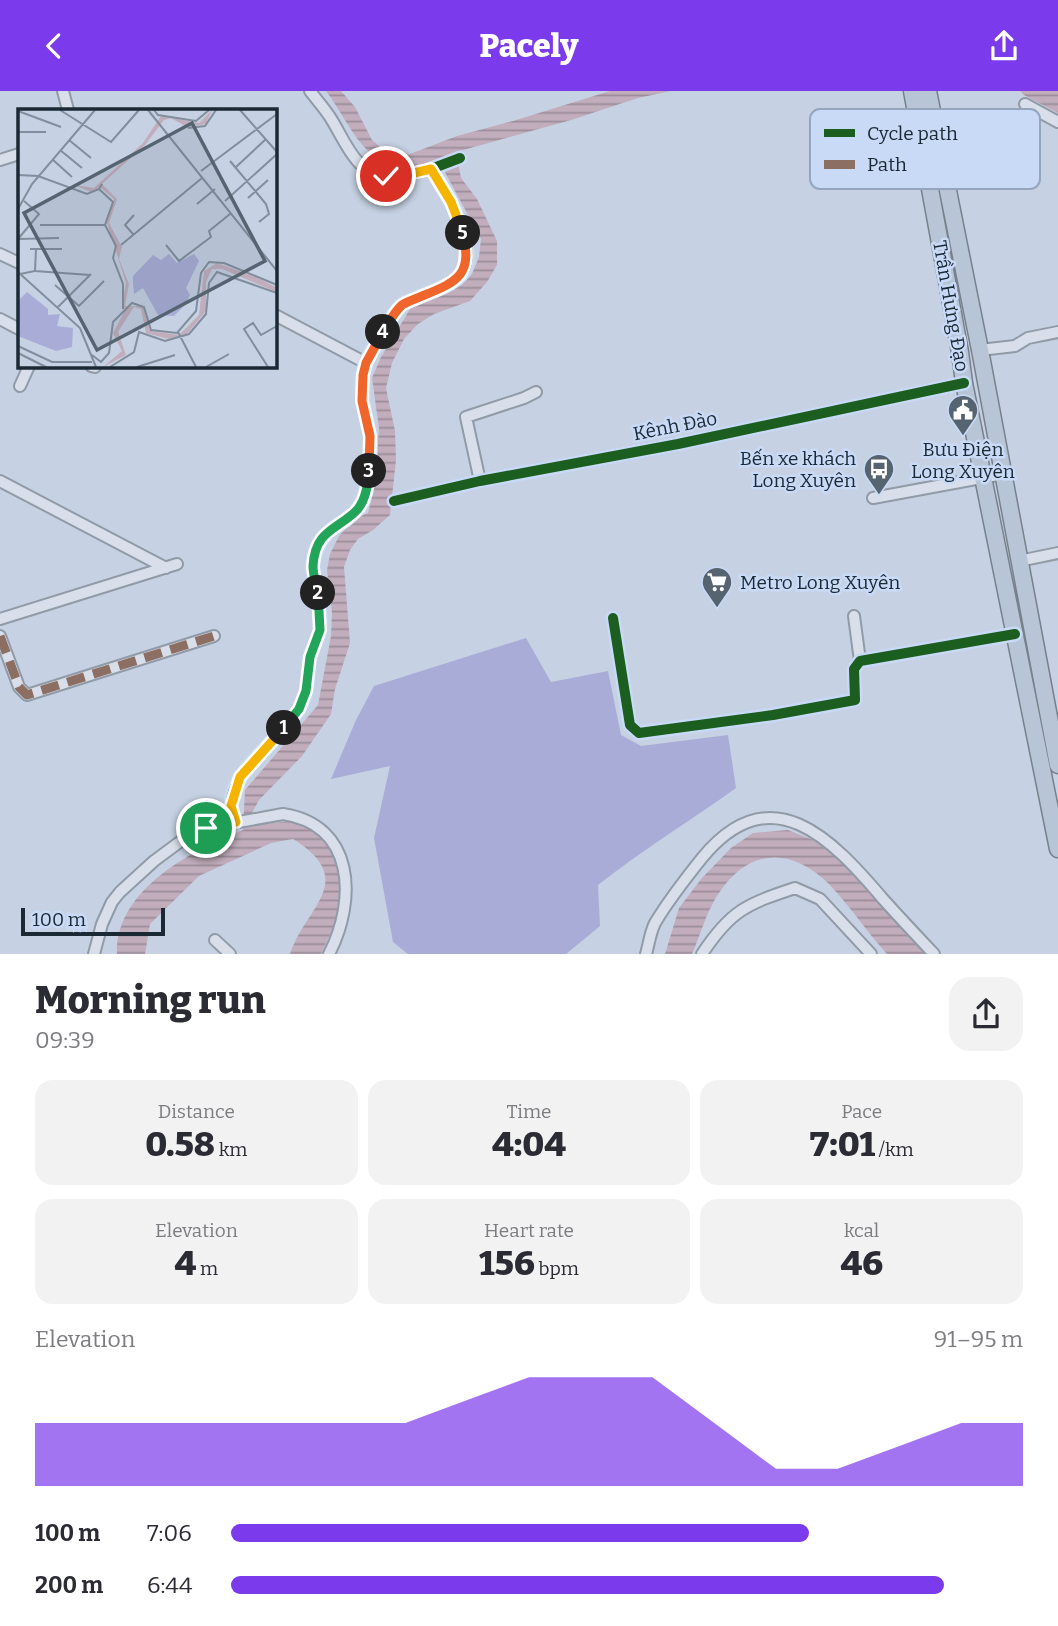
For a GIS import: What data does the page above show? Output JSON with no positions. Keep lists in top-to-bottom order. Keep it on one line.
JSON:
{"streets":{"highway":["Trần Hưng Đạo"],"street":["Kênh Đào"]},"crossings":[["Trần Hưng Đạo","Kênh Đào"]],"places":{"public building":["Bưu Điện Long Xuyên"],"bus stop":["Bến xe khách Long Xuyên"],"supermarket":["Metro Long Xuyên"]},"legend":["Cycle path","Path"],"scale_bar":"100 m","page":{"header":"Pacely","pins":["5","4","3","2","1"],"scale":"100 m","heading":["Morning run","09:39"],"stats":[["Distance","0.58 km"],["Time","4:04"],["Pace","7:01 /km"],["Elevation","4 m"],["Heart rate","156 bpm"],["kcal","46"]],"chart":["Elevation","91–95 m"],"list":[{"name":"100 m","note":"7:06"},{"name":"200 m","note":"6:44"}]}}
